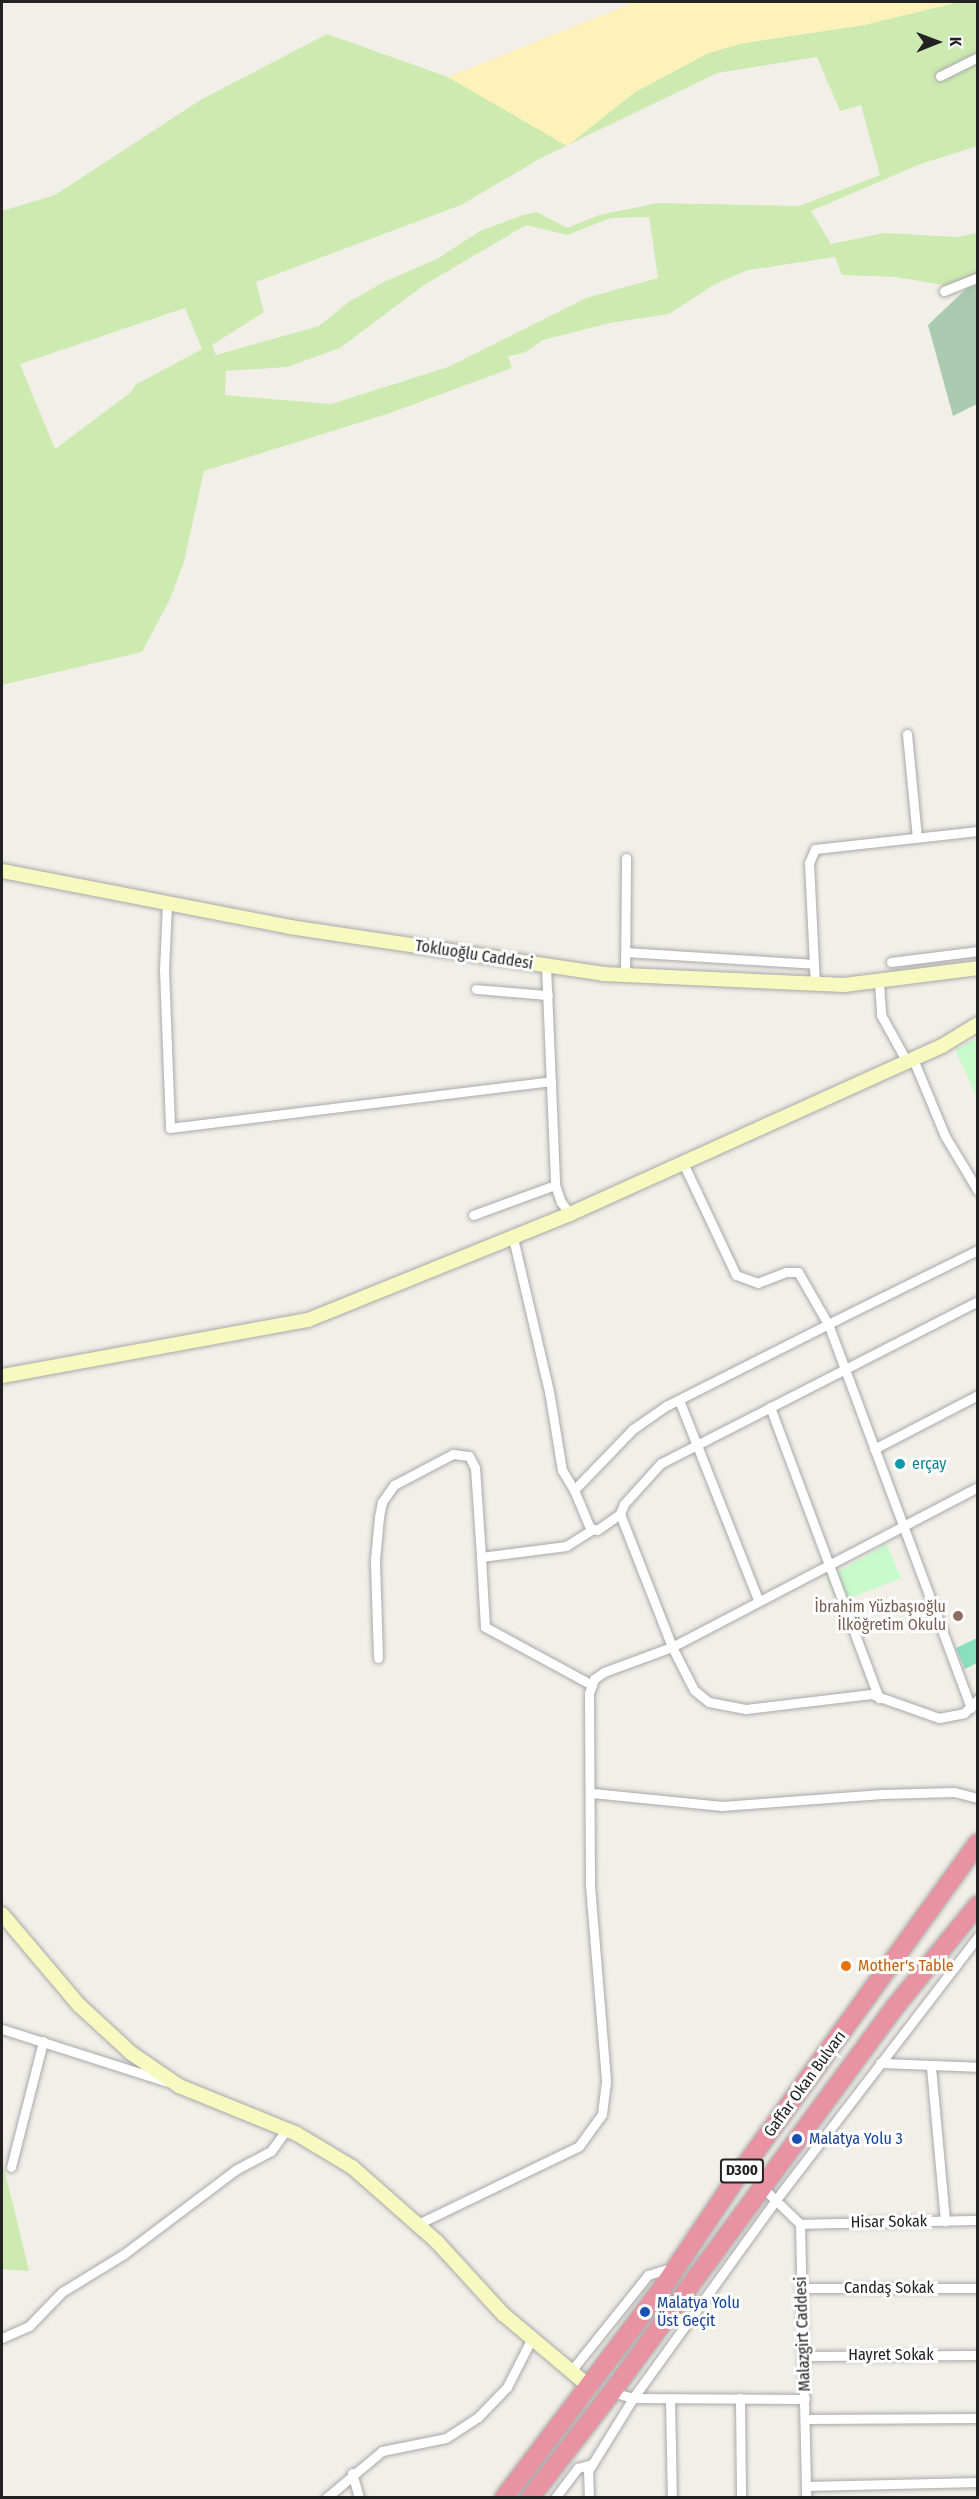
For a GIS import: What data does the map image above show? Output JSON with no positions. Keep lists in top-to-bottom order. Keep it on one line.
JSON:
{"streets":{"highway":["Gaffar Okan Bulvarı","D300"],"street":["Tokluoğlu Caddesi","Hisar Sokak","Candaş Sokak","Malazgirt Caddesi","Hayret Sokak"]},"crossings":[["Hisar Sokak","Malazgirt Caddesi"],["Candaş Sokak","Malazgirt Caddesi"],["Malazgirt Caddesi","Hayret Sokak"]],"places":["erçay","İbrahim Yüzbaşıoğlu İlköğretim Okulu","Mother's Table","Malatya Yolu 3","Malatya Yolu Üst Geçit"],"north":"right"}
